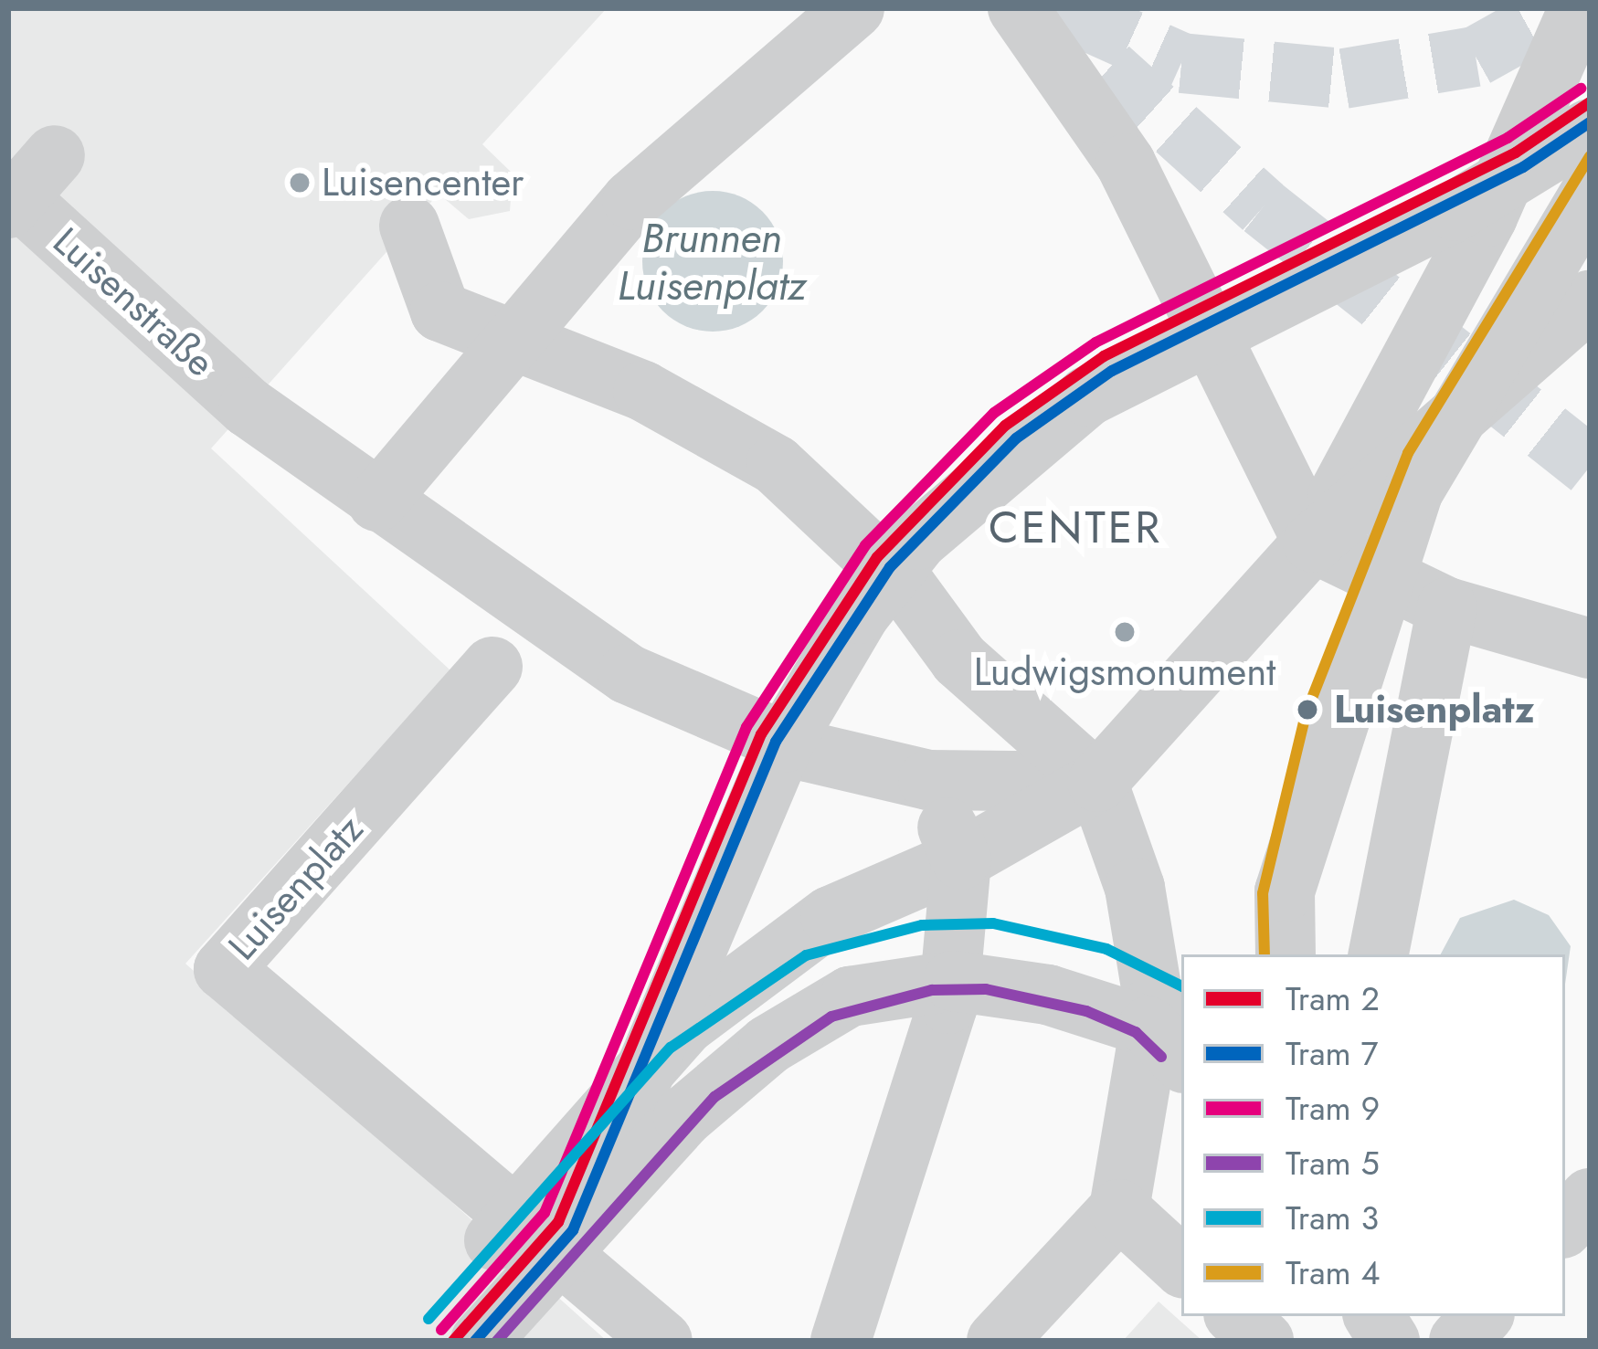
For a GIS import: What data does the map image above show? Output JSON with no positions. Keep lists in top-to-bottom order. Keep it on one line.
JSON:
{"streets":{"street":["Luisenstraße","Luisenplatz"]},"districts":["CENTER"],"water":["Brunnen Luisenplatz"],"places":["Luisencenter","Ludwigsmonument","Luisenplatz"],"lines":["tram line 9","tram line 2","tram line 7","tram line 4","tram line 3","tram line 5"],"legend":["Tram 2","Tram 7","Tram 9","Tram 5","Tram 3","Tram 4"]}
